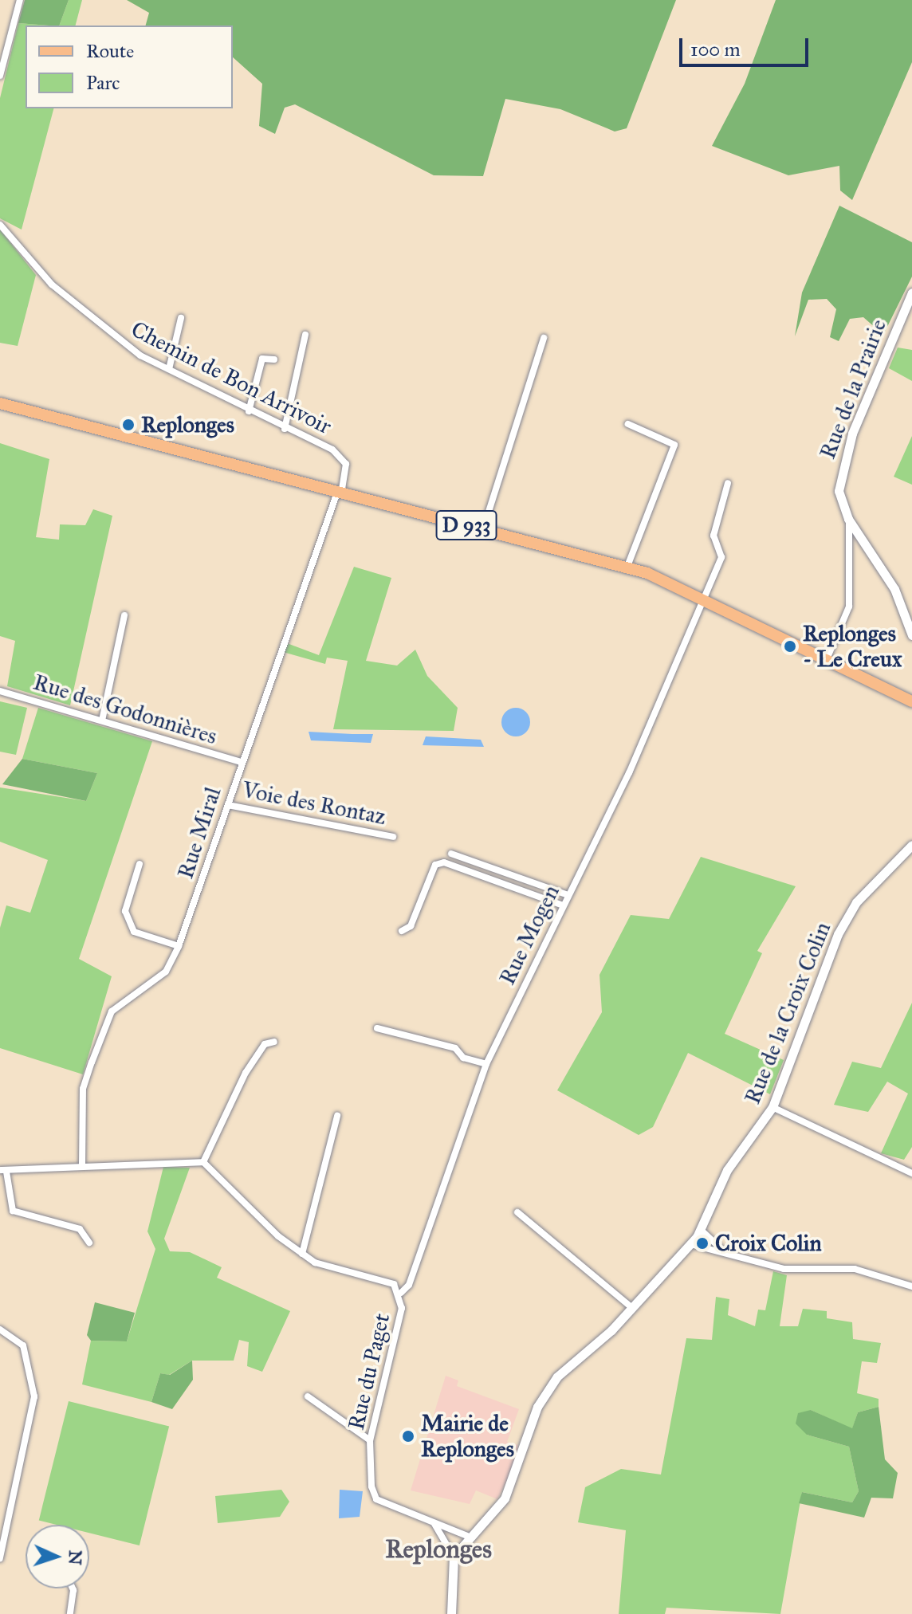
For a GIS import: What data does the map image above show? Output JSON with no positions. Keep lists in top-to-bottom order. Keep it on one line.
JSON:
{"streets":{"main road":["D 933"],"street":["Chemin de Bon Arrivoir","Rue de la Prairie","Rue des Godonnières","Voie des Rontaz","Rue Miral","Rue Mogen","Rue de la Croix Colin","Rue du Paget"]},"crossings":[["Chemin de Bon Arrivoir","D 933"],["Chemin de Bon Arrivoir","Rue Miral"],["D 933","Rue Miral"],["D 933","Rue Mogen"],["Rue des Godonnières","Rue Miral"],["Voie des Rontaz","Rue Miral"],["Rue Mogen","Rue du Paget"],["Rue de la Croix Colin","Rue du Paget"]],"districts":["Replonges"],"places":["Replonges","Replonges - Le Creux","Croix Colin","Mairie de Replonges"],"legend":["Route","Parc"],"scale_bar":"100 m","north":"right"}
